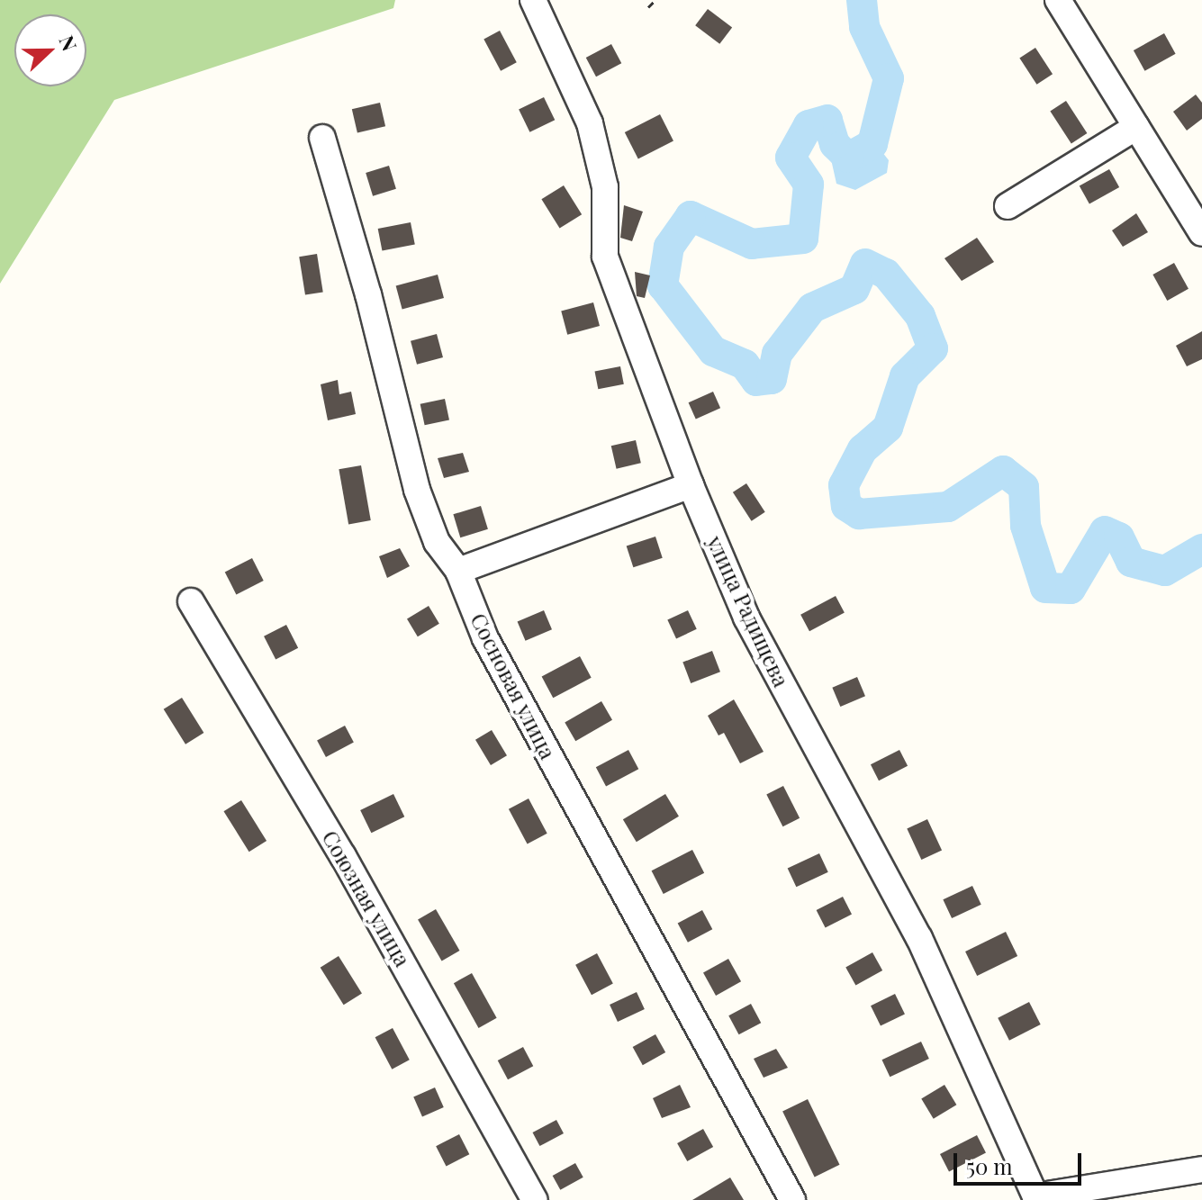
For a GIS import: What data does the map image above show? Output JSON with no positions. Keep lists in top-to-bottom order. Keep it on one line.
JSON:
{"streets":{"street":["улица Радищева","Сосновая улица","Союзная улица"]},"scale_bar":"50 m","north":"right"}
